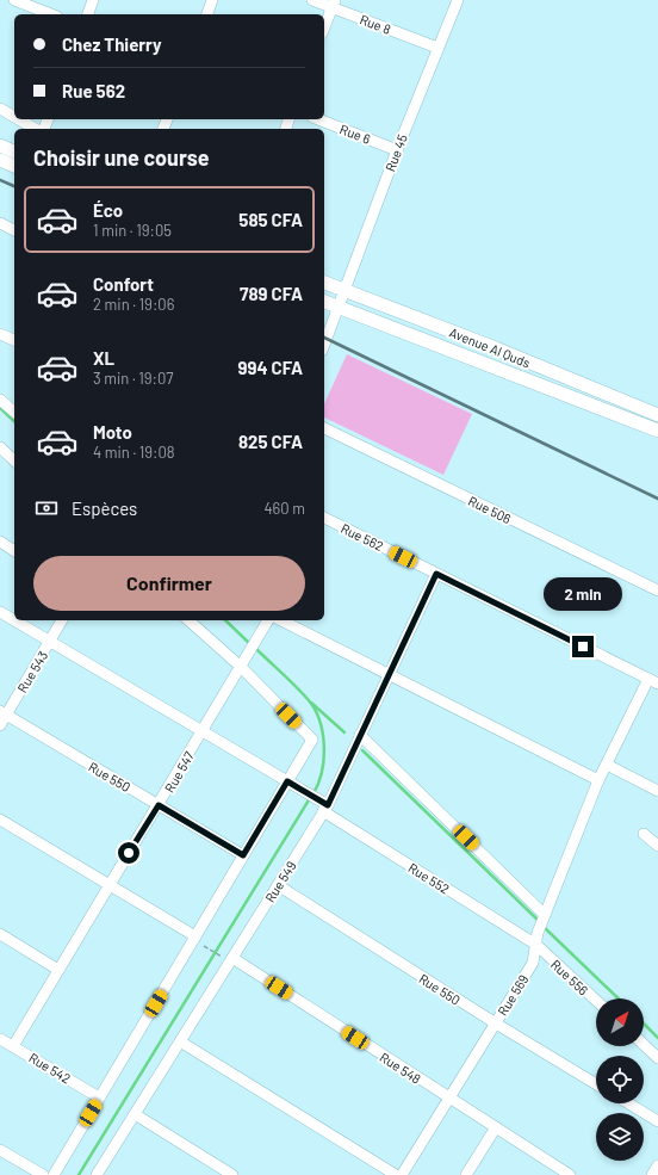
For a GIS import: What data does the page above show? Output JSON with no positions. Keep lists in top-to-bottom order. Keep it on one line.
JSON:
{"streets":{"main road":["Avenue Al Quds"],"street":["Rue 8","Rue 6","Rue 45","Rue 506","Rue 562","Rue 543","Rue 547","Rue 550","Rue 552","Rue 549","Rue 556","Rue 569","Rue 542","Rue 548"]},"crossings":[["Rue 8","Rue 45"],["Rue 6","Rue 45"],["Rue 45","Avenue Al Quds"],["Rue 562","Rue 549"],["Rue 543","Rue 550"],["Rue 543","Rue 552"],["Rue 547","Rue 550"],["Rue 547","Rue 552"],["Rue 547","Rue 542"],["Rue 550","Rue 549"],["Rue 550","Rue 569"],["Rue 552","Rue 549"],["Rue 552","Rue 556"],["Rue 552","Rue 569"],["Rue 549","Rue 548"],["Rue 556","Rue 569"],["Rue 569","Rue 548"]],"north":"top right","page":{"banner":["Chez Thierry","Rue 562"],"heading":"Choisir une course","list":[{"name":"Éco","note":"1 min · 19:05","value":"585 CFA"},{"name":"Confort","note":"2 min · 19:06","value":"789 CFA"},{"name":"XL","note":"3 min · 19:07","value":"994 CFA"},{"name":"Moto","note":"4 min · 19:08","value":"825 CFA"}],"pay":["Espèces","460 m"],"buttons":"Confirmer","bubble":"2 min"}}
